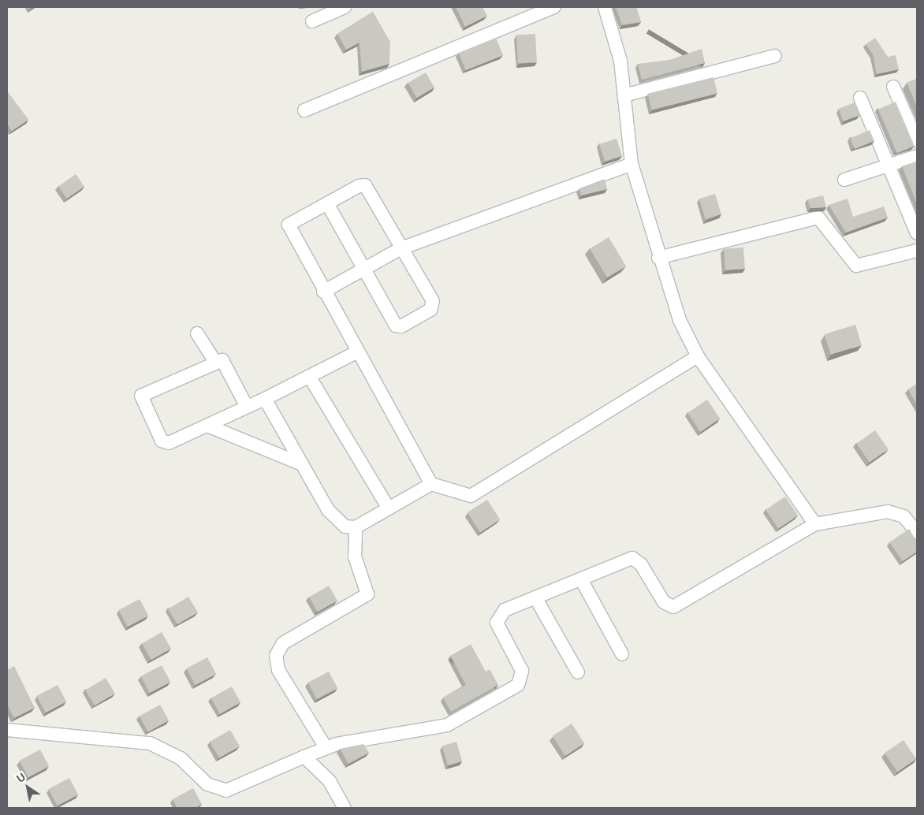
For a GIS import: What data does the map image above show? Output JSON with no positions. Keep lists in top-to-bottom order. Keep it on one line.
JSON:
{"north":"top left"}
